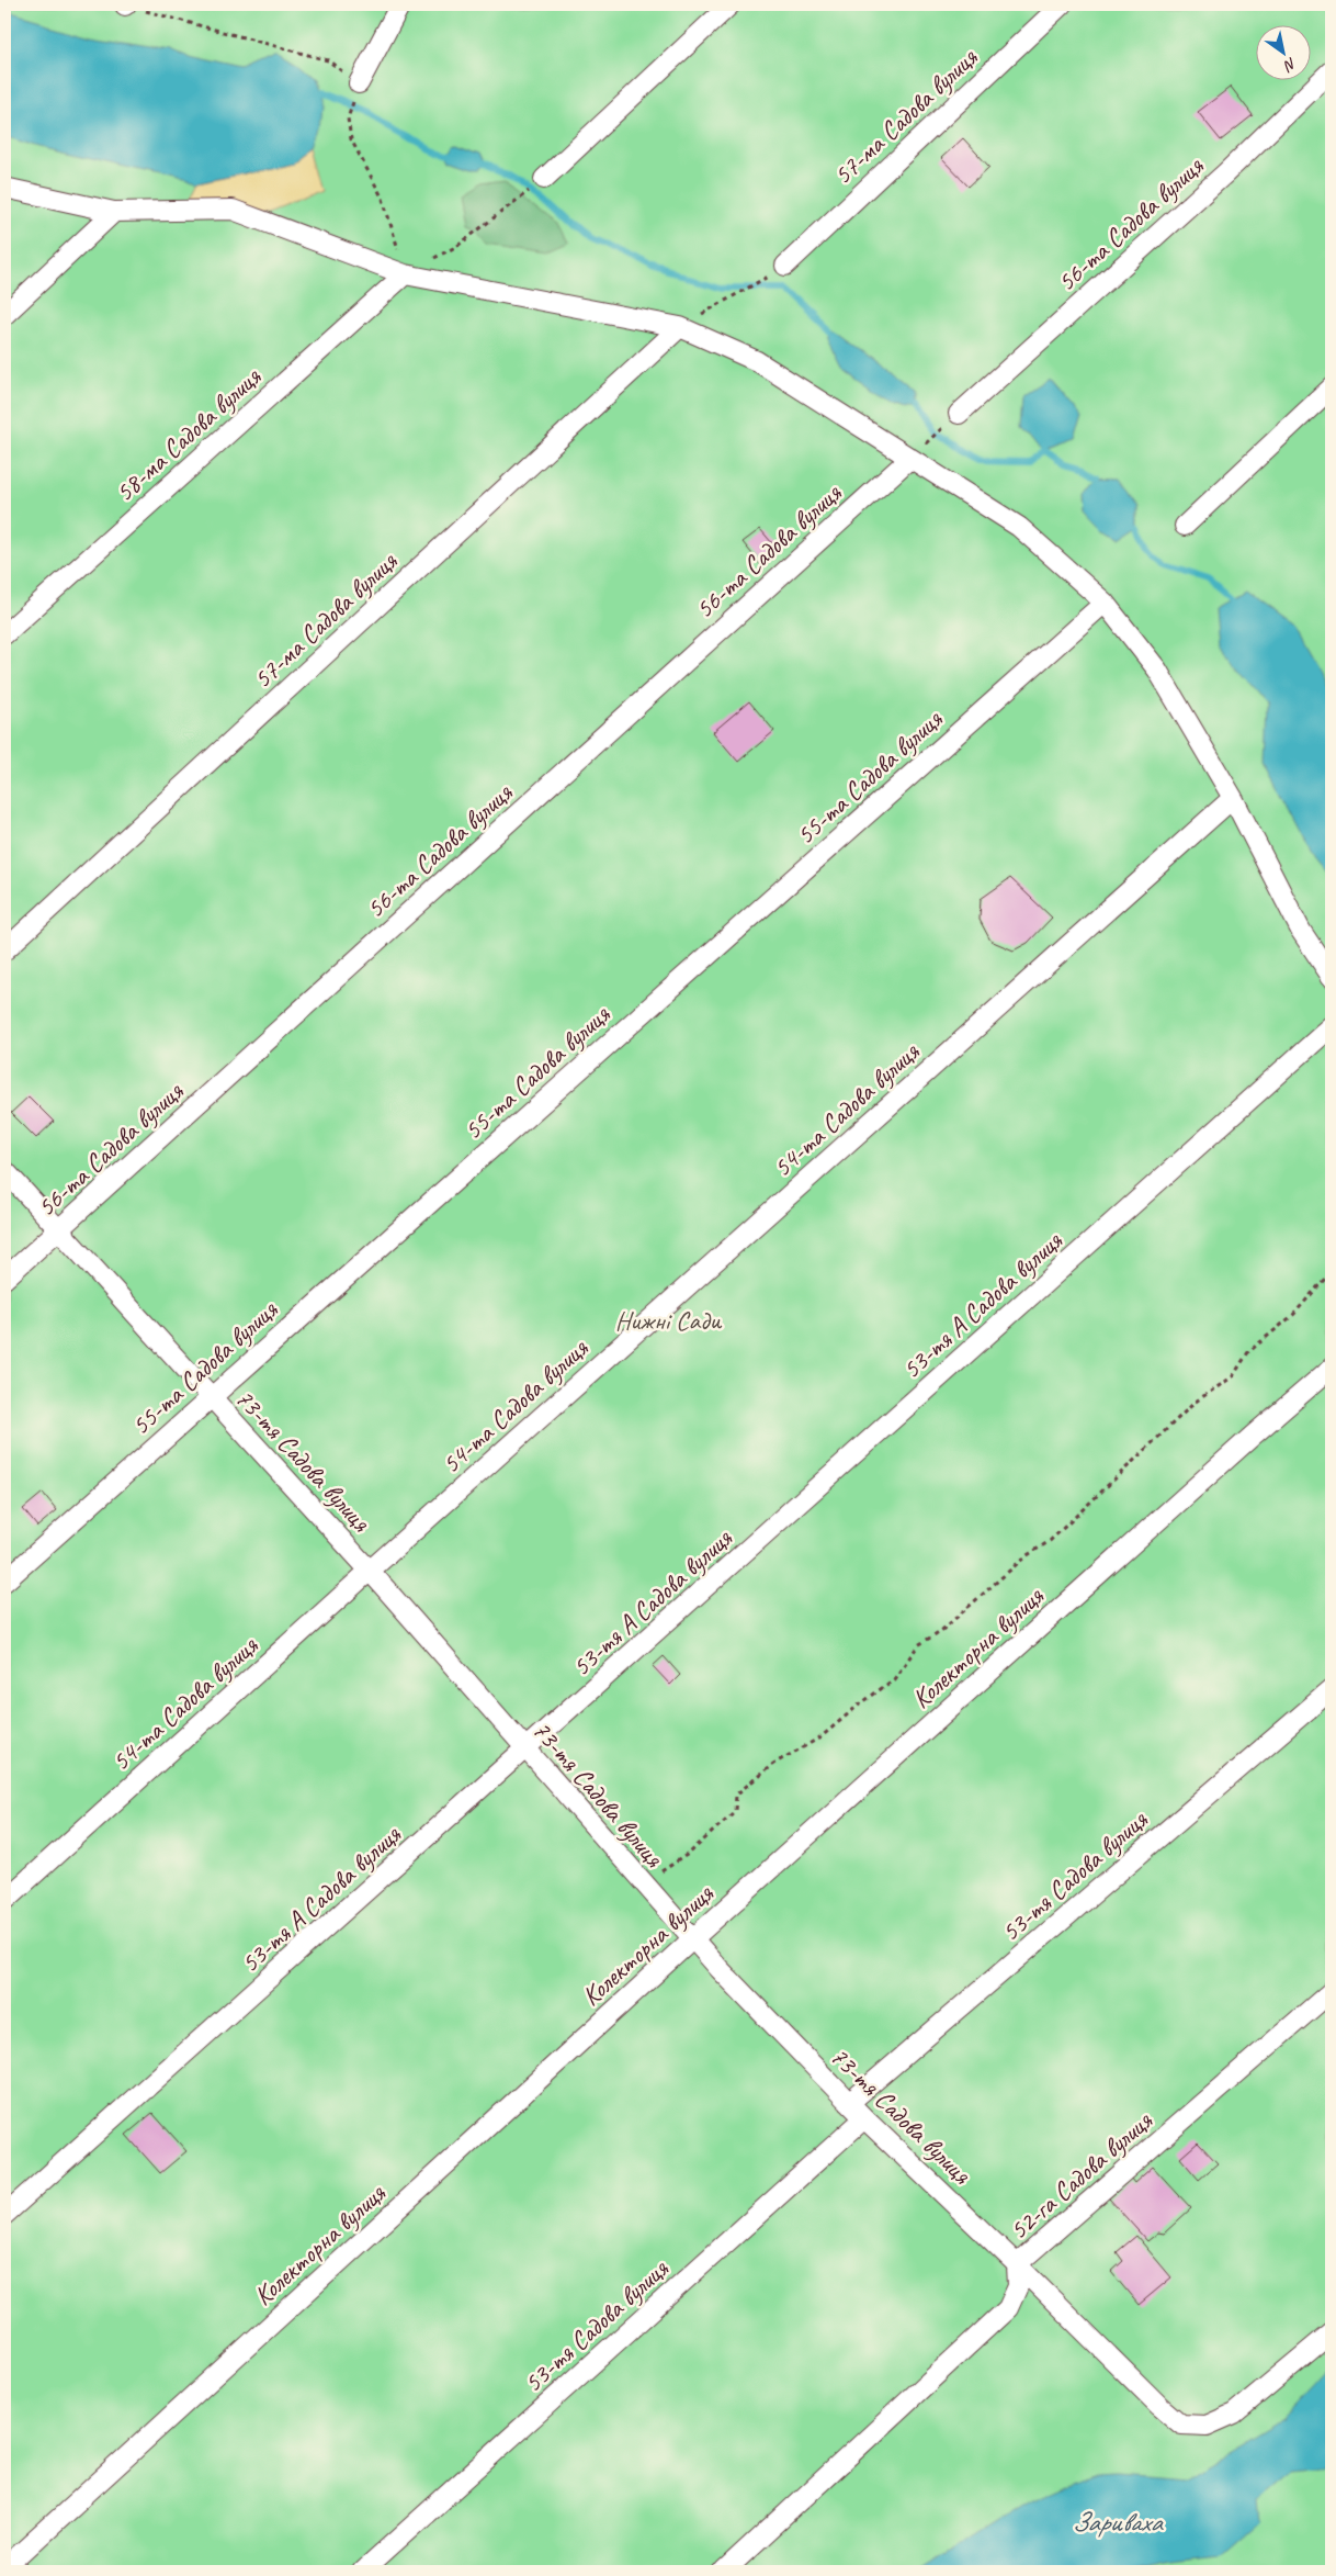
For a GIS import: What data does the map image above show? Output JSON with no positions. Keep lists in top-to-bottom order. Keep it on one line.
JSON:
{"streets":{"street":["57-ма Садова вулиця","56-та Садова вулиця","58-ма Садова вулиця","55-та Садова вулиця","54-та Садова вулиця","53-тя А Садова вулиця","73-тя Садова вулиця","Колекторна вулиця","53-тя Садова вулиця","52-га Садова вулиця"]},"crossings":[["56-та Садова вулиця","73-тя Садова вулиця"],["55-та Садова вулиця","73-тя Садова вулиця"],["54-та Садова вулиця","73-тя Садова вулиця"],["53-тя А Садова вулиця","73-тя Садова вулиця"],["73-тя Садова вулиця","Колекторна вулиця"],["73-тя Садова вулиця","53-тя Садова вулиця"],["73-тя Садова вулиця","52-га Садова вулиця"]],"water":["Зариваха"],"parks":["Нижні Сади"],"north":"bottom right"}
